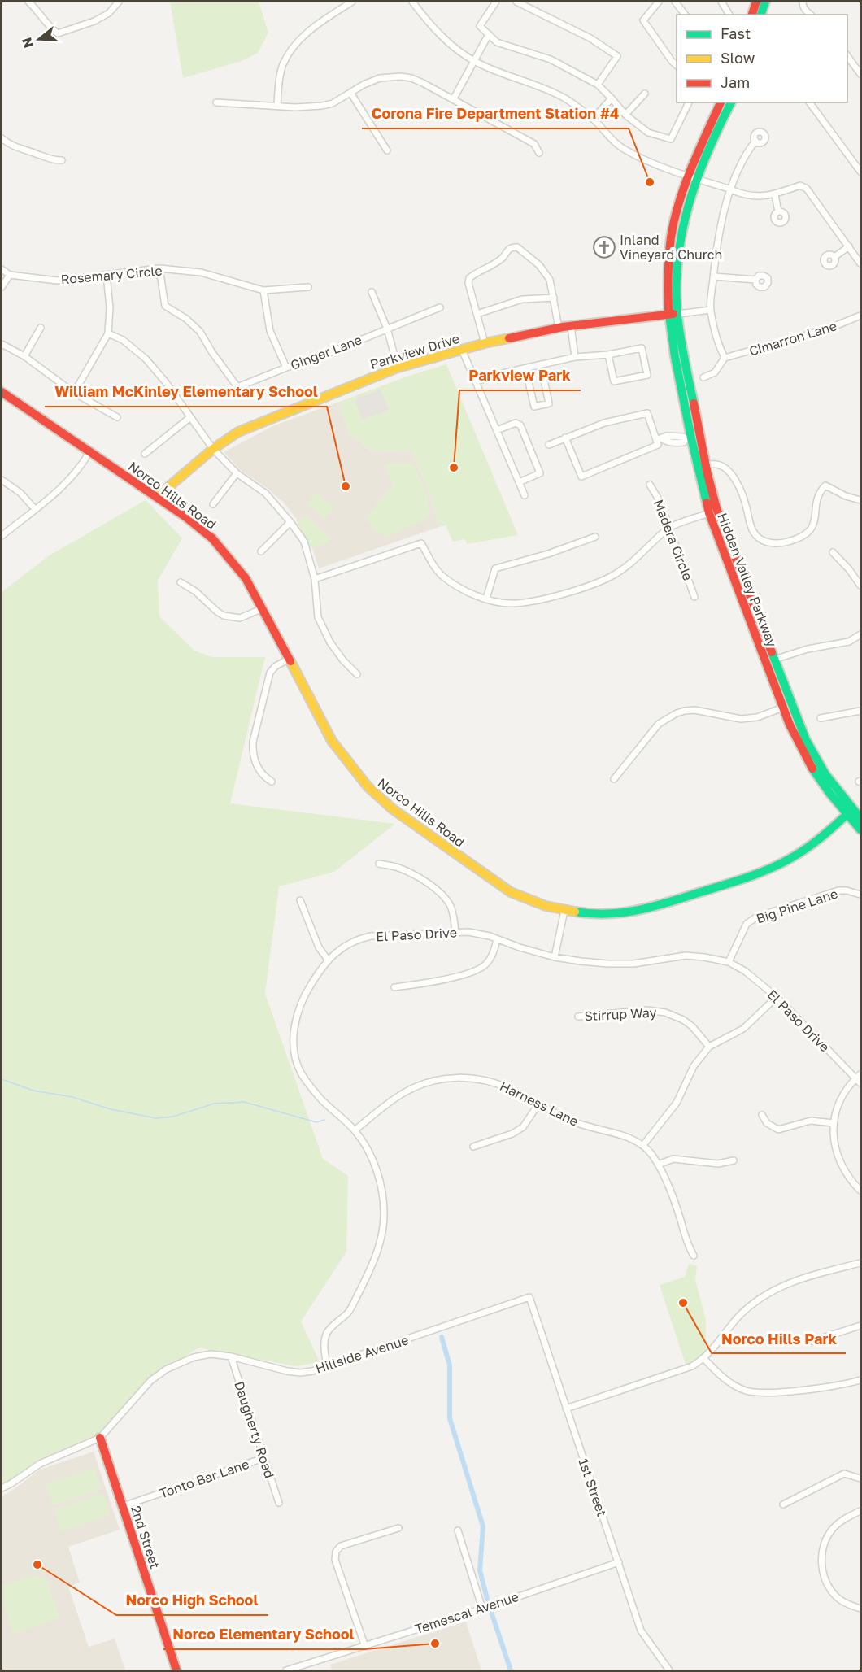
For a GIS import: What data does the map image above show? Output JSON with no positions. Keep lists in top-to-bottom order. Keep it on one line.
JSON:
{"streets":{"street":["Rosemary Circle","Cimarron Lane","Parkview Drive","Ginger Lane","Norco Hills Road","Madera Circle","Hidden Valley Parkway","Big Pine Lane","El Paso Drive","Stirrup Way","Harness Lane","Hillside Avenue","Daugherty Road","Tonto Bar Lane","1st Street","2nd Street","Temescal Avenue"]},"crossings":[["Rosemary Circle","Ginger Lane"],["Parkview Drive","Norco Hills Road"],["Parkview Drive","Hidden Valley Parkway"],["Norco Hills Road","Hidden Valley Parkway"],["Big Pine Lane","El Paso Drive"],["El Paso Drive","Harness Lane"],["El Paso Drive","Hillside Avenue"],["Hillside Avenue","Daugherty Road"],["Hillside Avenue","1st Street"],["Hillside Avenue","2nd Street"],["Tonto Bar Lane","2nd Street"],["1st Street","Temescal Avenue"]],"places":{"other":["Corona Fire Department Station #4","Parkview Park","William McKinley Elementary School","Norco Hills Park","Norco High School","Norco Elementary School"],"church":["Inland Vineyard Church"]},"legend":["Fast","Slow","Jam"],"north":"left"}
